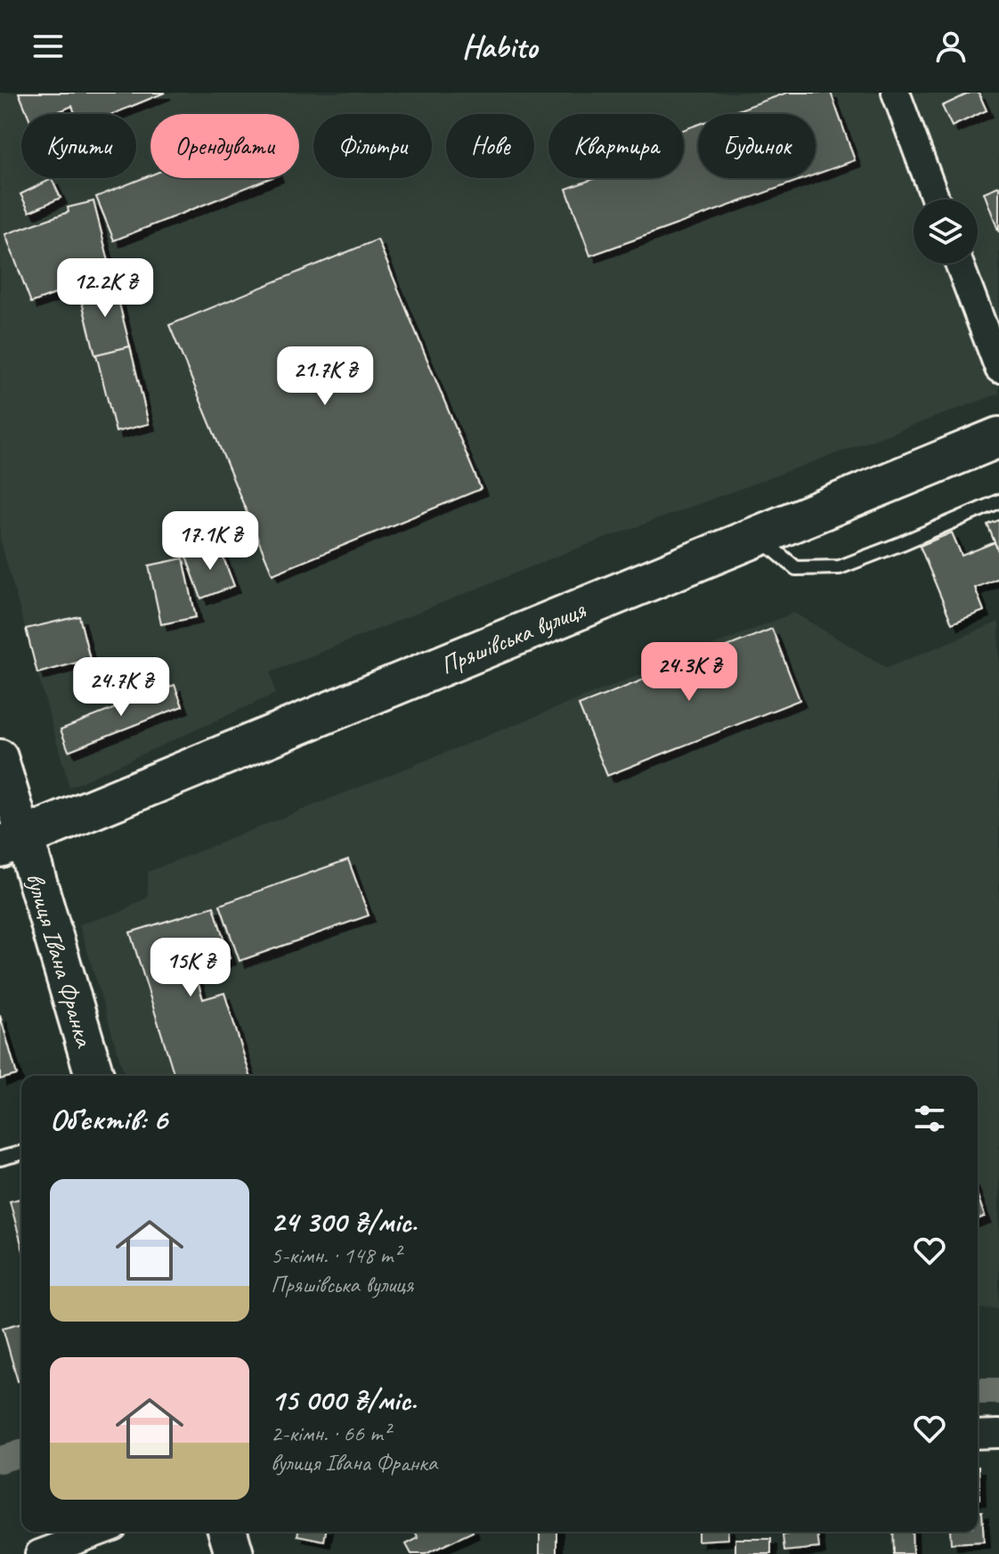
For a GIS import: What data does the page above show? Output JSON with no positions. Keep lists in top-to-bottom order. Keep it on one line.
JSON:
{"streets":{"main road":["Пряшівська вулиця","вулиця Івана Франка"]},"crossings":[["Пряшівська вулиця","вулиця Івана Франка"]],"page":{"header":"Habito","chip":["Купити","Орендувати","Фільтри","Нове","Квартира","Будинок"],"price":["12.2K ₴","21.7K ₴","17.1K ₴","24.3K ₴","24.7K ₴","15K ₴"],"heading":"Об’єктів: 6","list":[{"name":"24 300 ₴/міс.","note":"5-кімн. · 148 m² · Пряшівська вулиця"},{"name":"15 000 ₴/міс.","note":"2-кімн. · 66 m² · вулиця Івана Франка"}]}}
